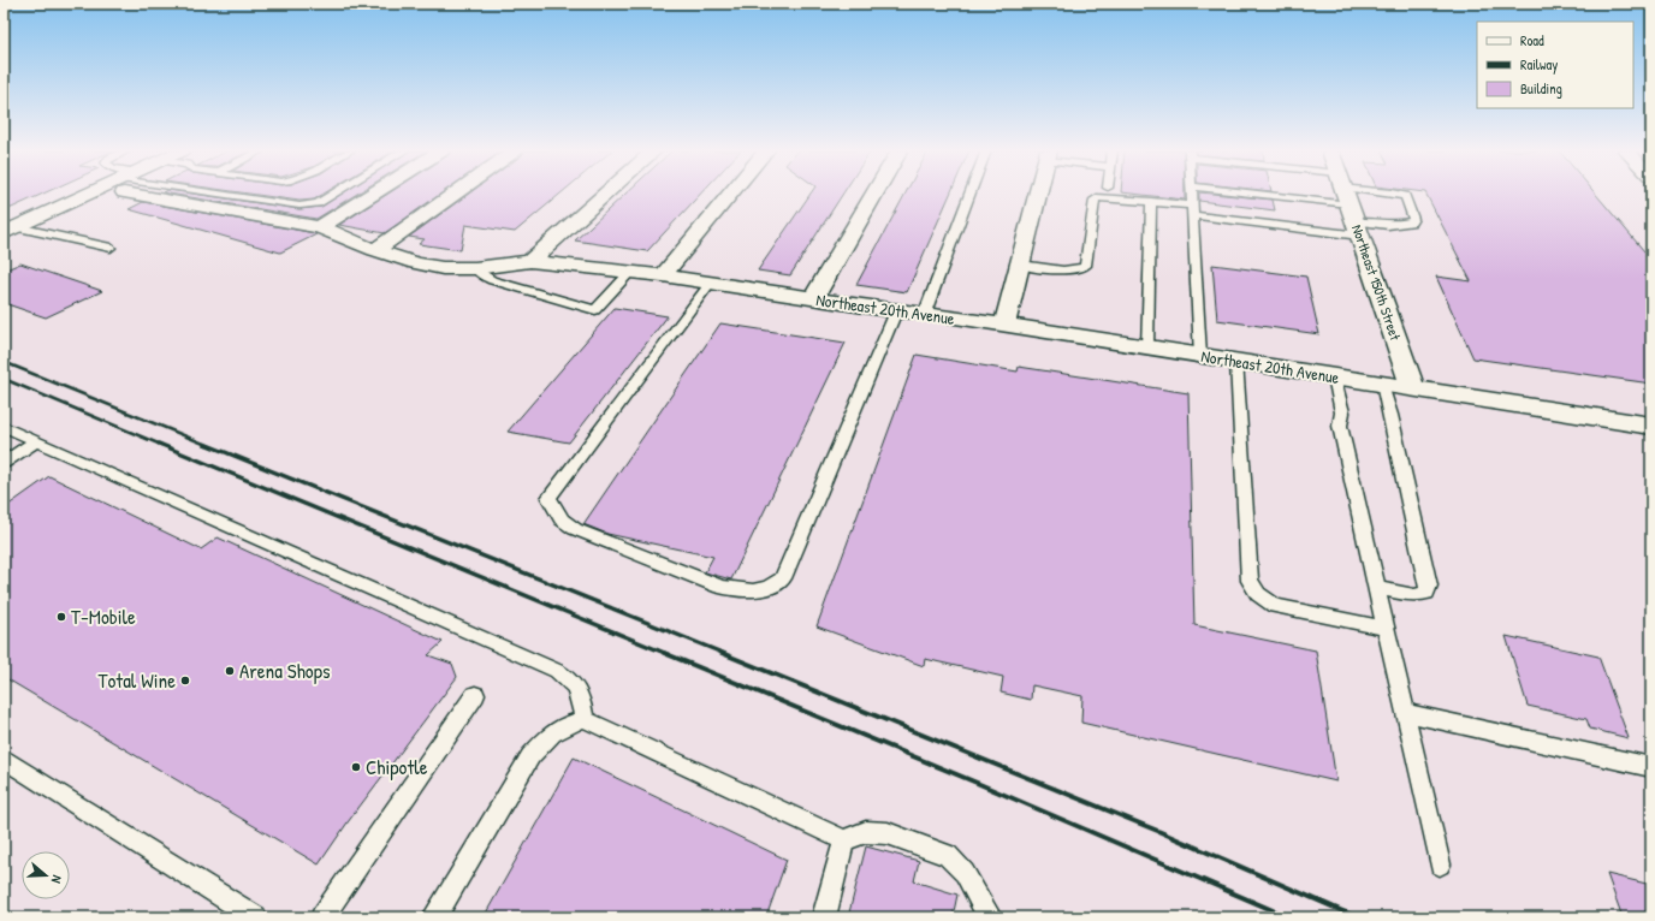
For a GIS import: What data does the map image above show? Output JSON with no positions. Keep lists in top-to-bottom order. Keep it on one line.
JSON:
{"streets":{"street":["Northeast 150th Street","Northeast 20th Avenue"]},"crossings":[["Northeast 150th Street","Northeast 20th Avenue"]],"places":["T-Mobile","Arena Shops","Total Wine","Chipotle"],"legend":["Road","Railway","Building"],"north":"right"}
